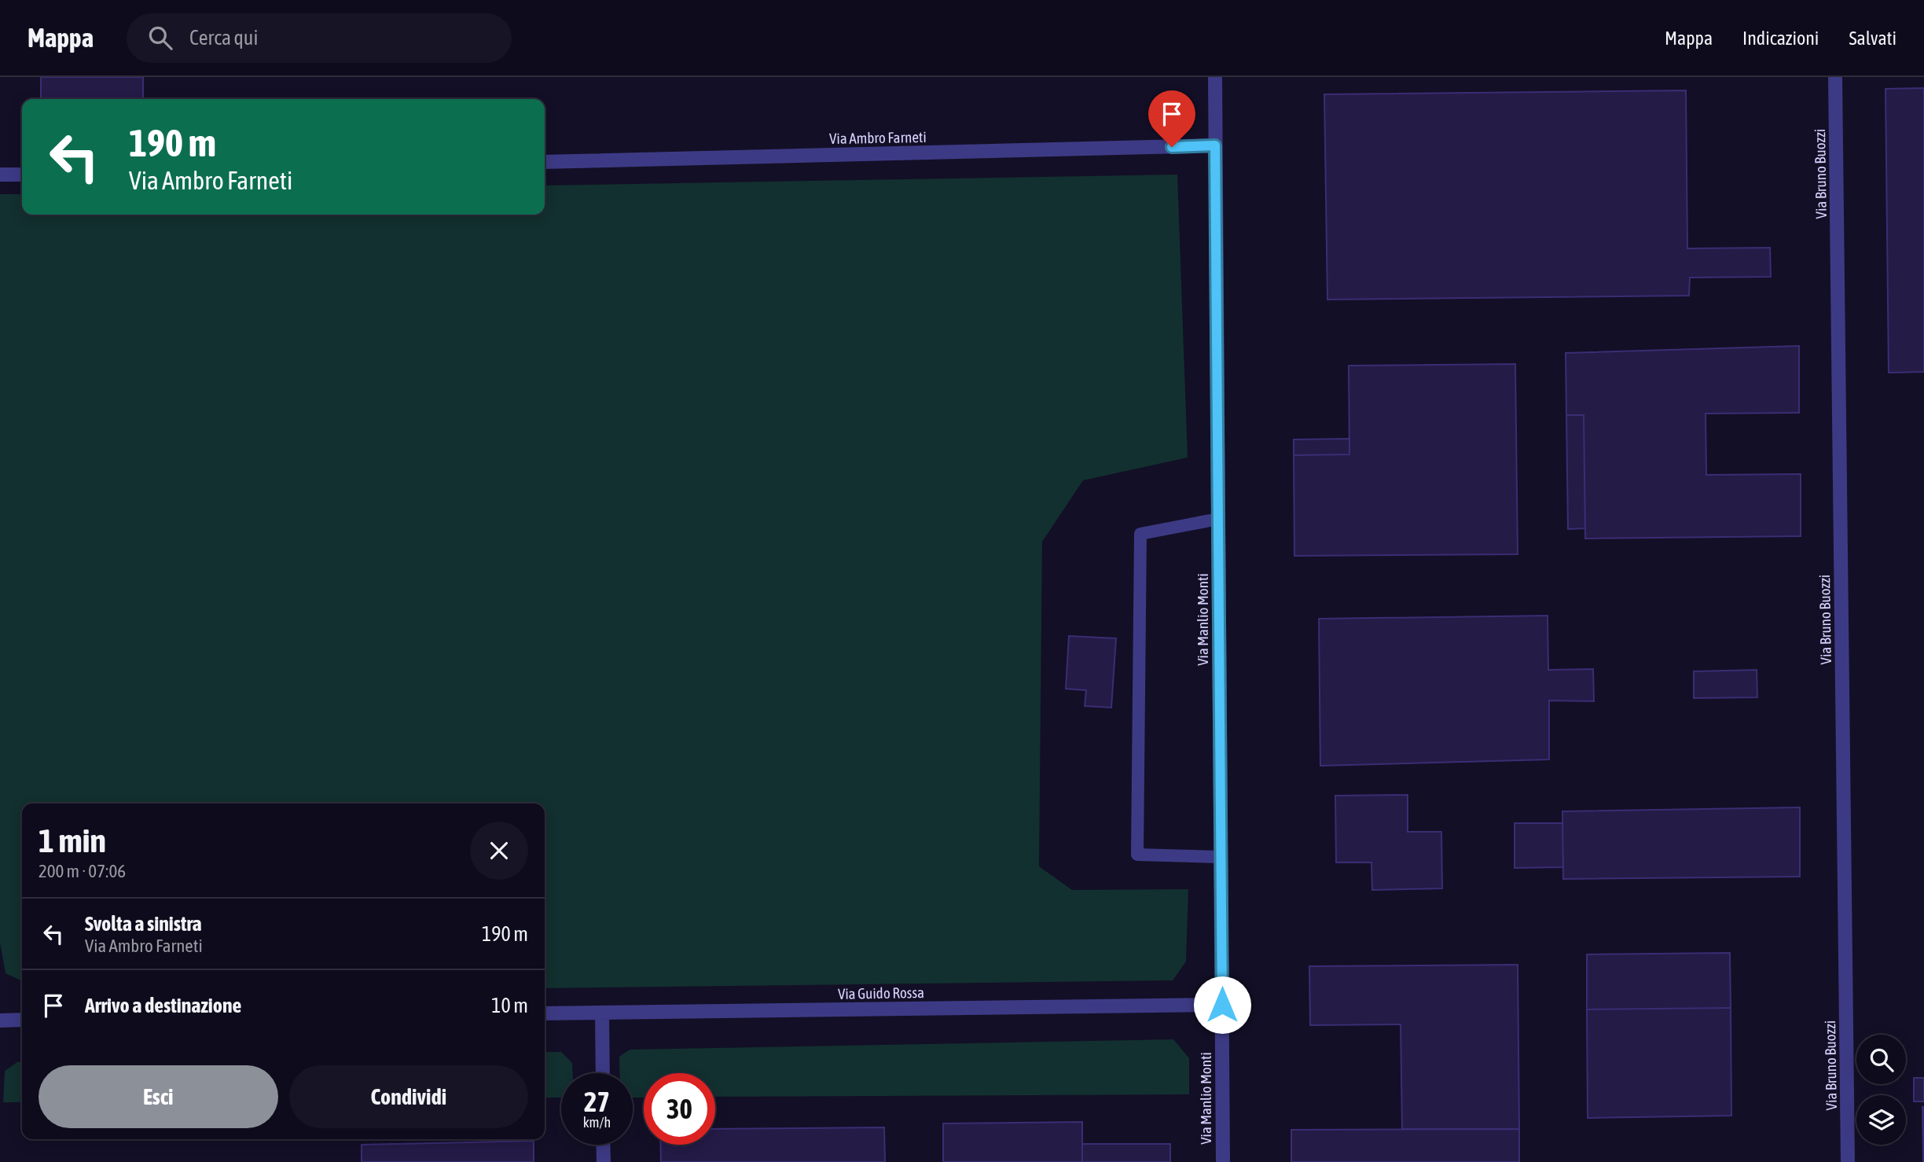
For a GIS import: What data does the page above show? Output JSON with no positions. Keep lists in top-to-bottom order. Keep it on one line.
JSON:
{"streets":{"street":["Via Ambro Farneti","Via Bruno Buozzi","Via Manlio Monti","Via Guido Rossa"]},"crossings":[["Via Ambro Farneti","Via Manlio Monti"],["Via Manlio Monti","Via Guido Rossa"]],"page":{"header":"Mappa","search":"Cerca qui","nav":["Mappa","Indicazioni","Salvati"],"turn":["190 m","Via Ambro Farneti"],"heading":["1 min","200 m · 07:06"],"list":[{"name":"Svolta a sinistra","note":"Via Ambro Farneti","value":"190 m"},{"name":"Arrivo a destinazione","value":"10 m"}],"buttons":["Esci","Condividi"],"speed":"27 km/h","limit":"30"}}
